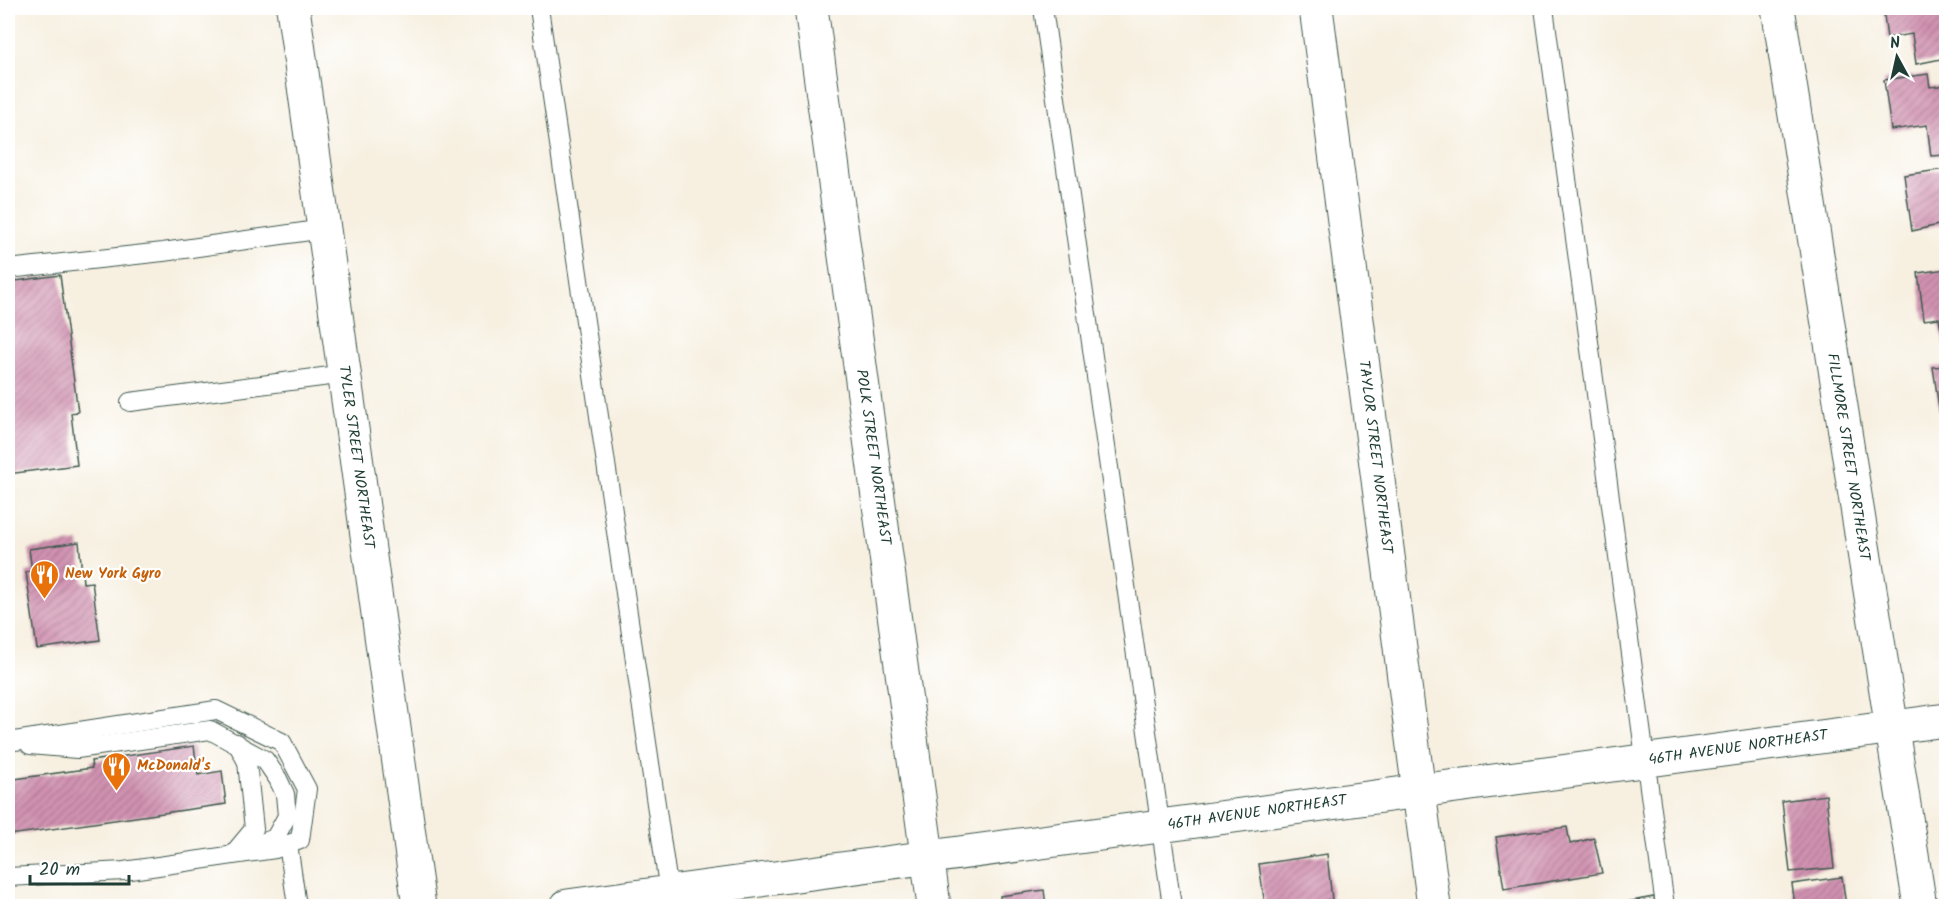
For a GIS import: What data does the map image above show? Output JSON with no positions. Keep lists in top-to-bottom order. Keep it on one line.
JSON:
{"streets":{"street":["TYLER STREET NORTHEAST","POLK STREET NORTHEAST","TAYLOR STREET NORTHEAST","FILLMORE STREET NORTHEAST","46TH AVENUE NORTHEAST"]},"crossings":[["POLK STREET NORTHEAST","46TH AVENUE NORTHEAST"],["TAYLOR STREET NORTHEAST","46TH AVENUE NORTHEAST"],["FILLMORE STREET NORTHEAST","46TH AVENUE NORTHEAST"]],"places":{"restaurant":["New York Gyro","McDonald's"]},"scale_bar":"20 m","north":"top"}
